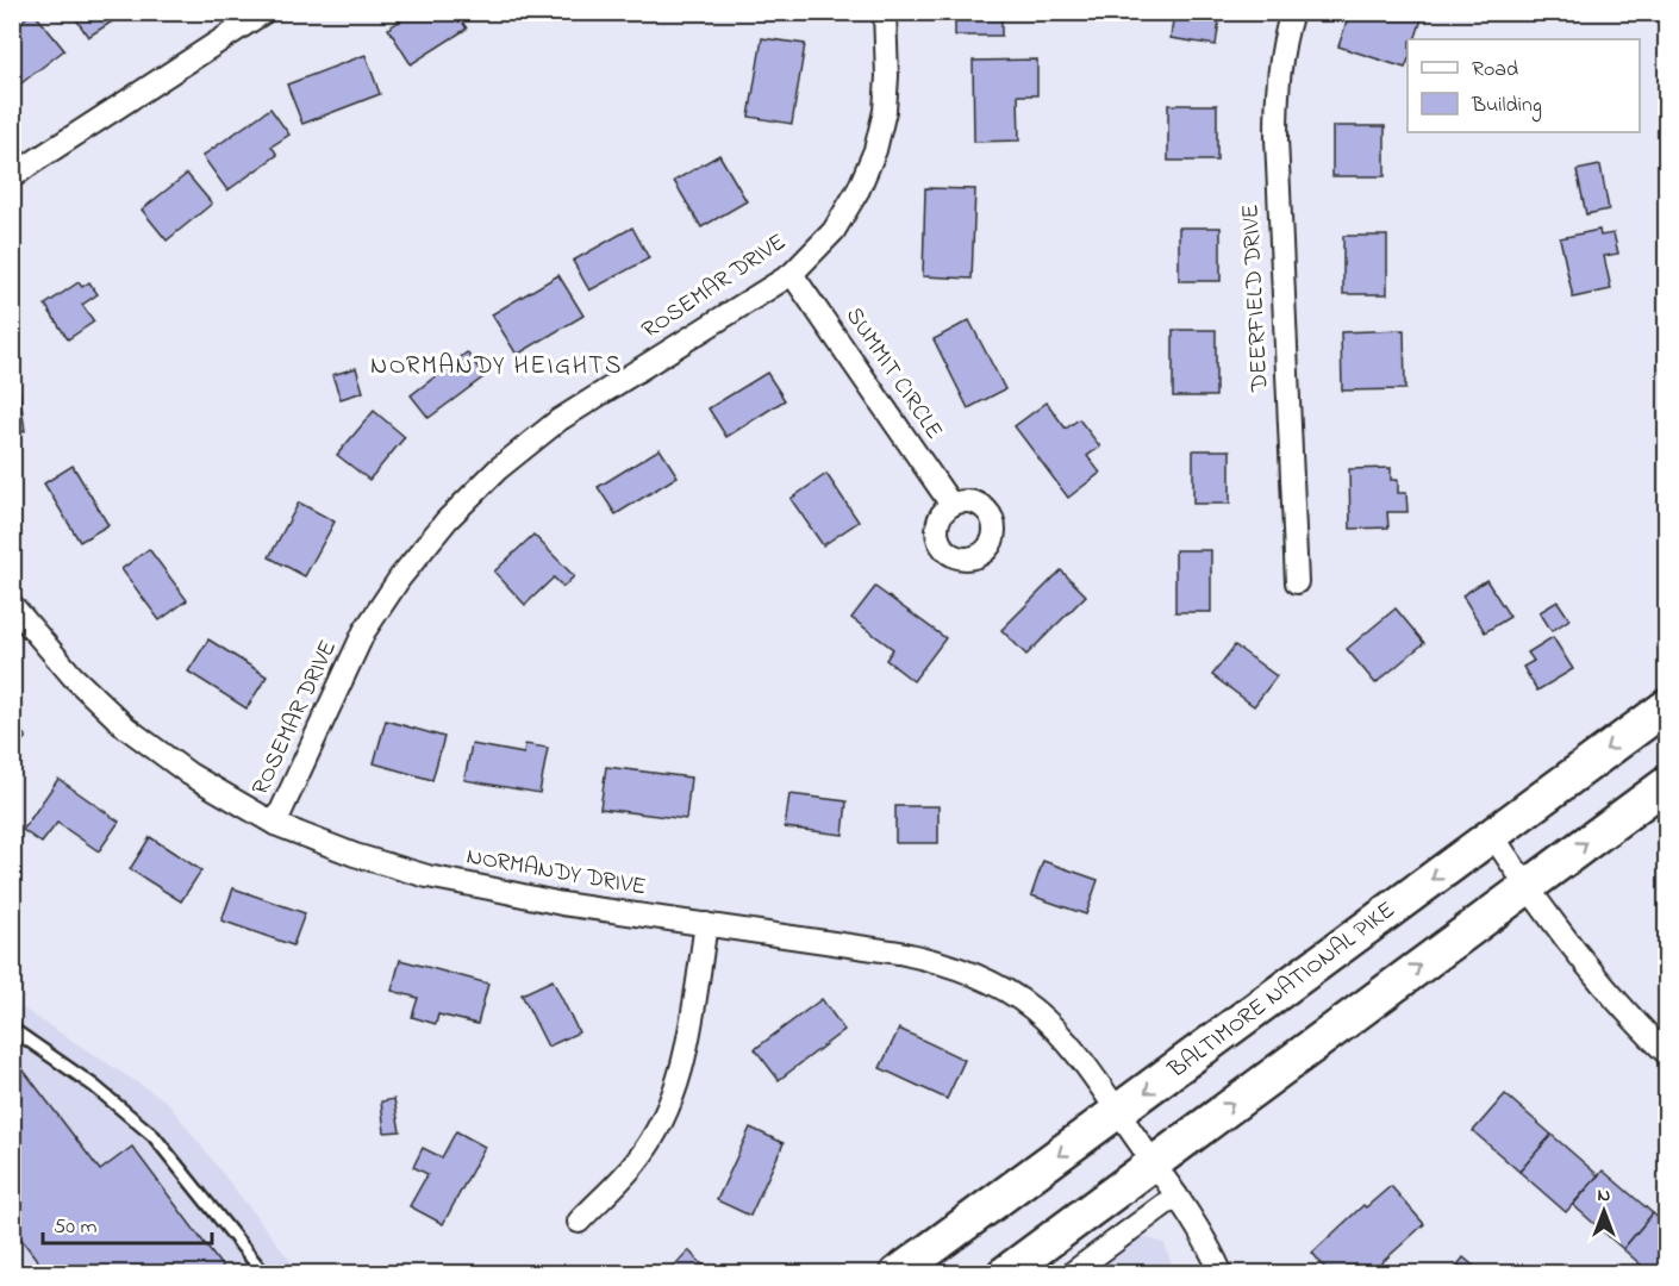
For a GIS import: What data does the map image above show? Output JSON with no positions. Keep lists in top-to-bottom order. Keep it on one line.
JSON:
{"streets":{"main road":["BALTIMORE NATIONAL PIKE"],"street":["ROSEMAR DRIVE","DEERFIELD DRIVE","SUMMIT CIRCLE","NORMANDY DRIVE"]},"crossings":[["ROSEMAR DRIVE","SUMMIT CIRCLE"],["ROSEMAR DRIVE","NORMANDY DRIVE"],["NORMANDY DRIVE","BALTIMORE NATIONAL PIKE"]],"districts":["NORMANDY HEIGHTS"],"legend":["Road","Building"],"scale_bar":"50 m","north":"top"}
